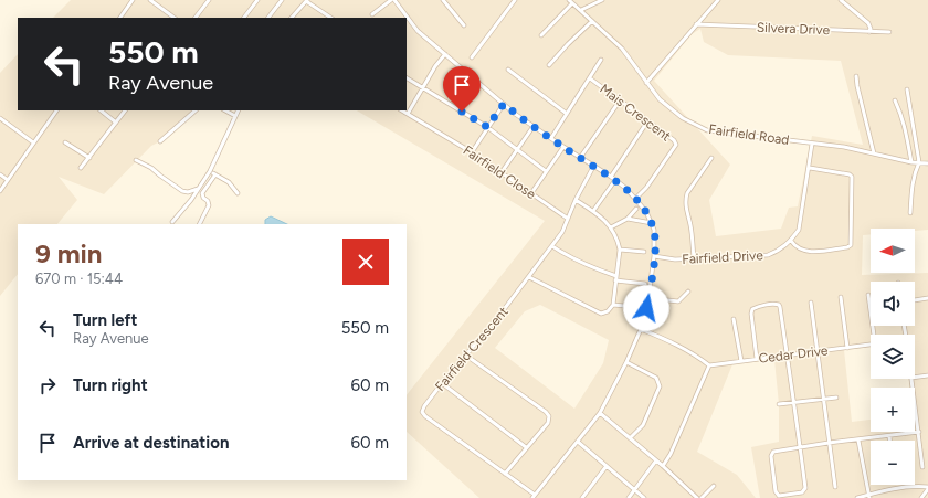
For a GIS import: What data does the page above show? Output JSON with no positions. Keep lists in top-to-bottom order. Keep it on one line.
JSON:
{"streets":{"street":["Silvera Drive","Mais Crescent","Fairfield Road","Fairfield Close","Fairfield Drive","Fairfield Crescent","Cedar Drive"]},"crossings":[["Fairfield Road","Fairfield Drive"],["Fairfield Close","Fairfield Crescent"]],"north":"left","page":{"turn":["550 m","Ray Avenue"],"heading":["9 min","670 m · 15:44"],"map_buttons":["+","−"],"list":[{"name":"Turn left","note":"Ray Avenue","value":"550 m"},{"name":"Turn right","value":"60 m"},{"name":"Arrive at destination","value":"60 m"}]}}
